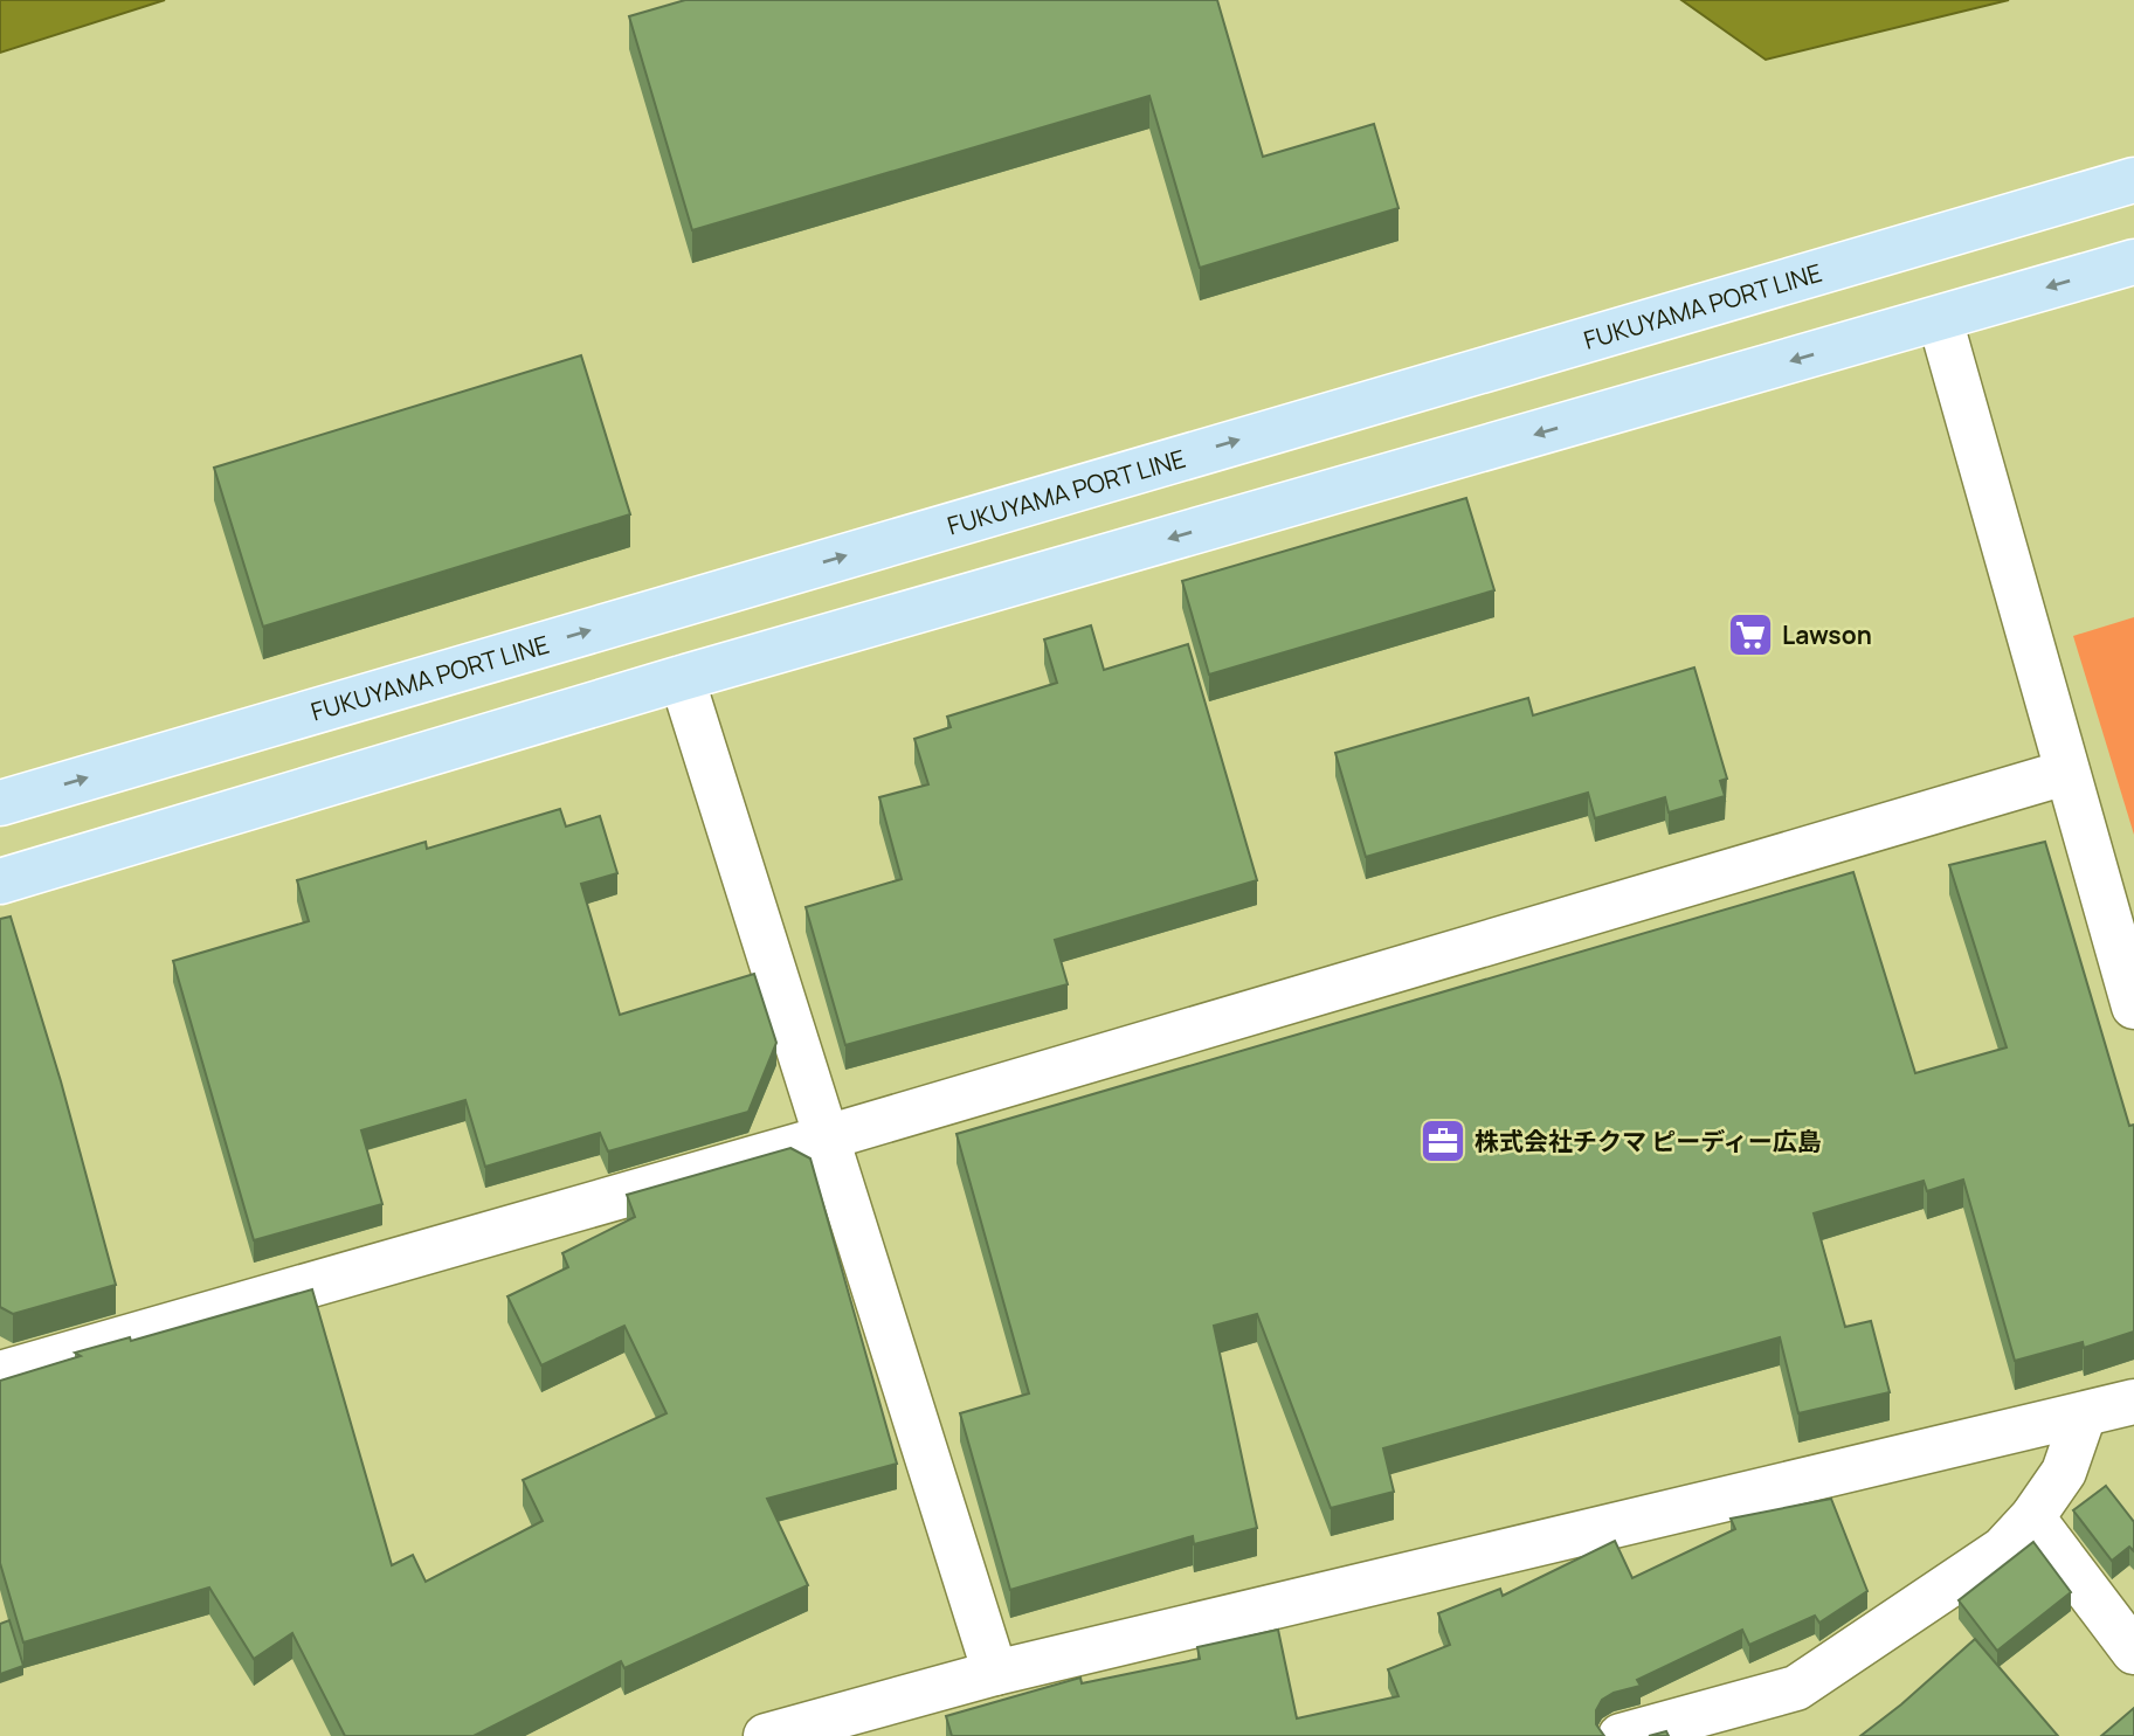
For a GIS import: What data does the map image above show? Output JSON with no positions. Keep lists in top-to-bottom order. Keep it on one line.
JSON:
{"streets":{"main road":["FUKUYAMA PORT LINE"]},"places":{"supermarket":["Lawson"],"office":["株式会社チクマ ピーディー広島"]}}
